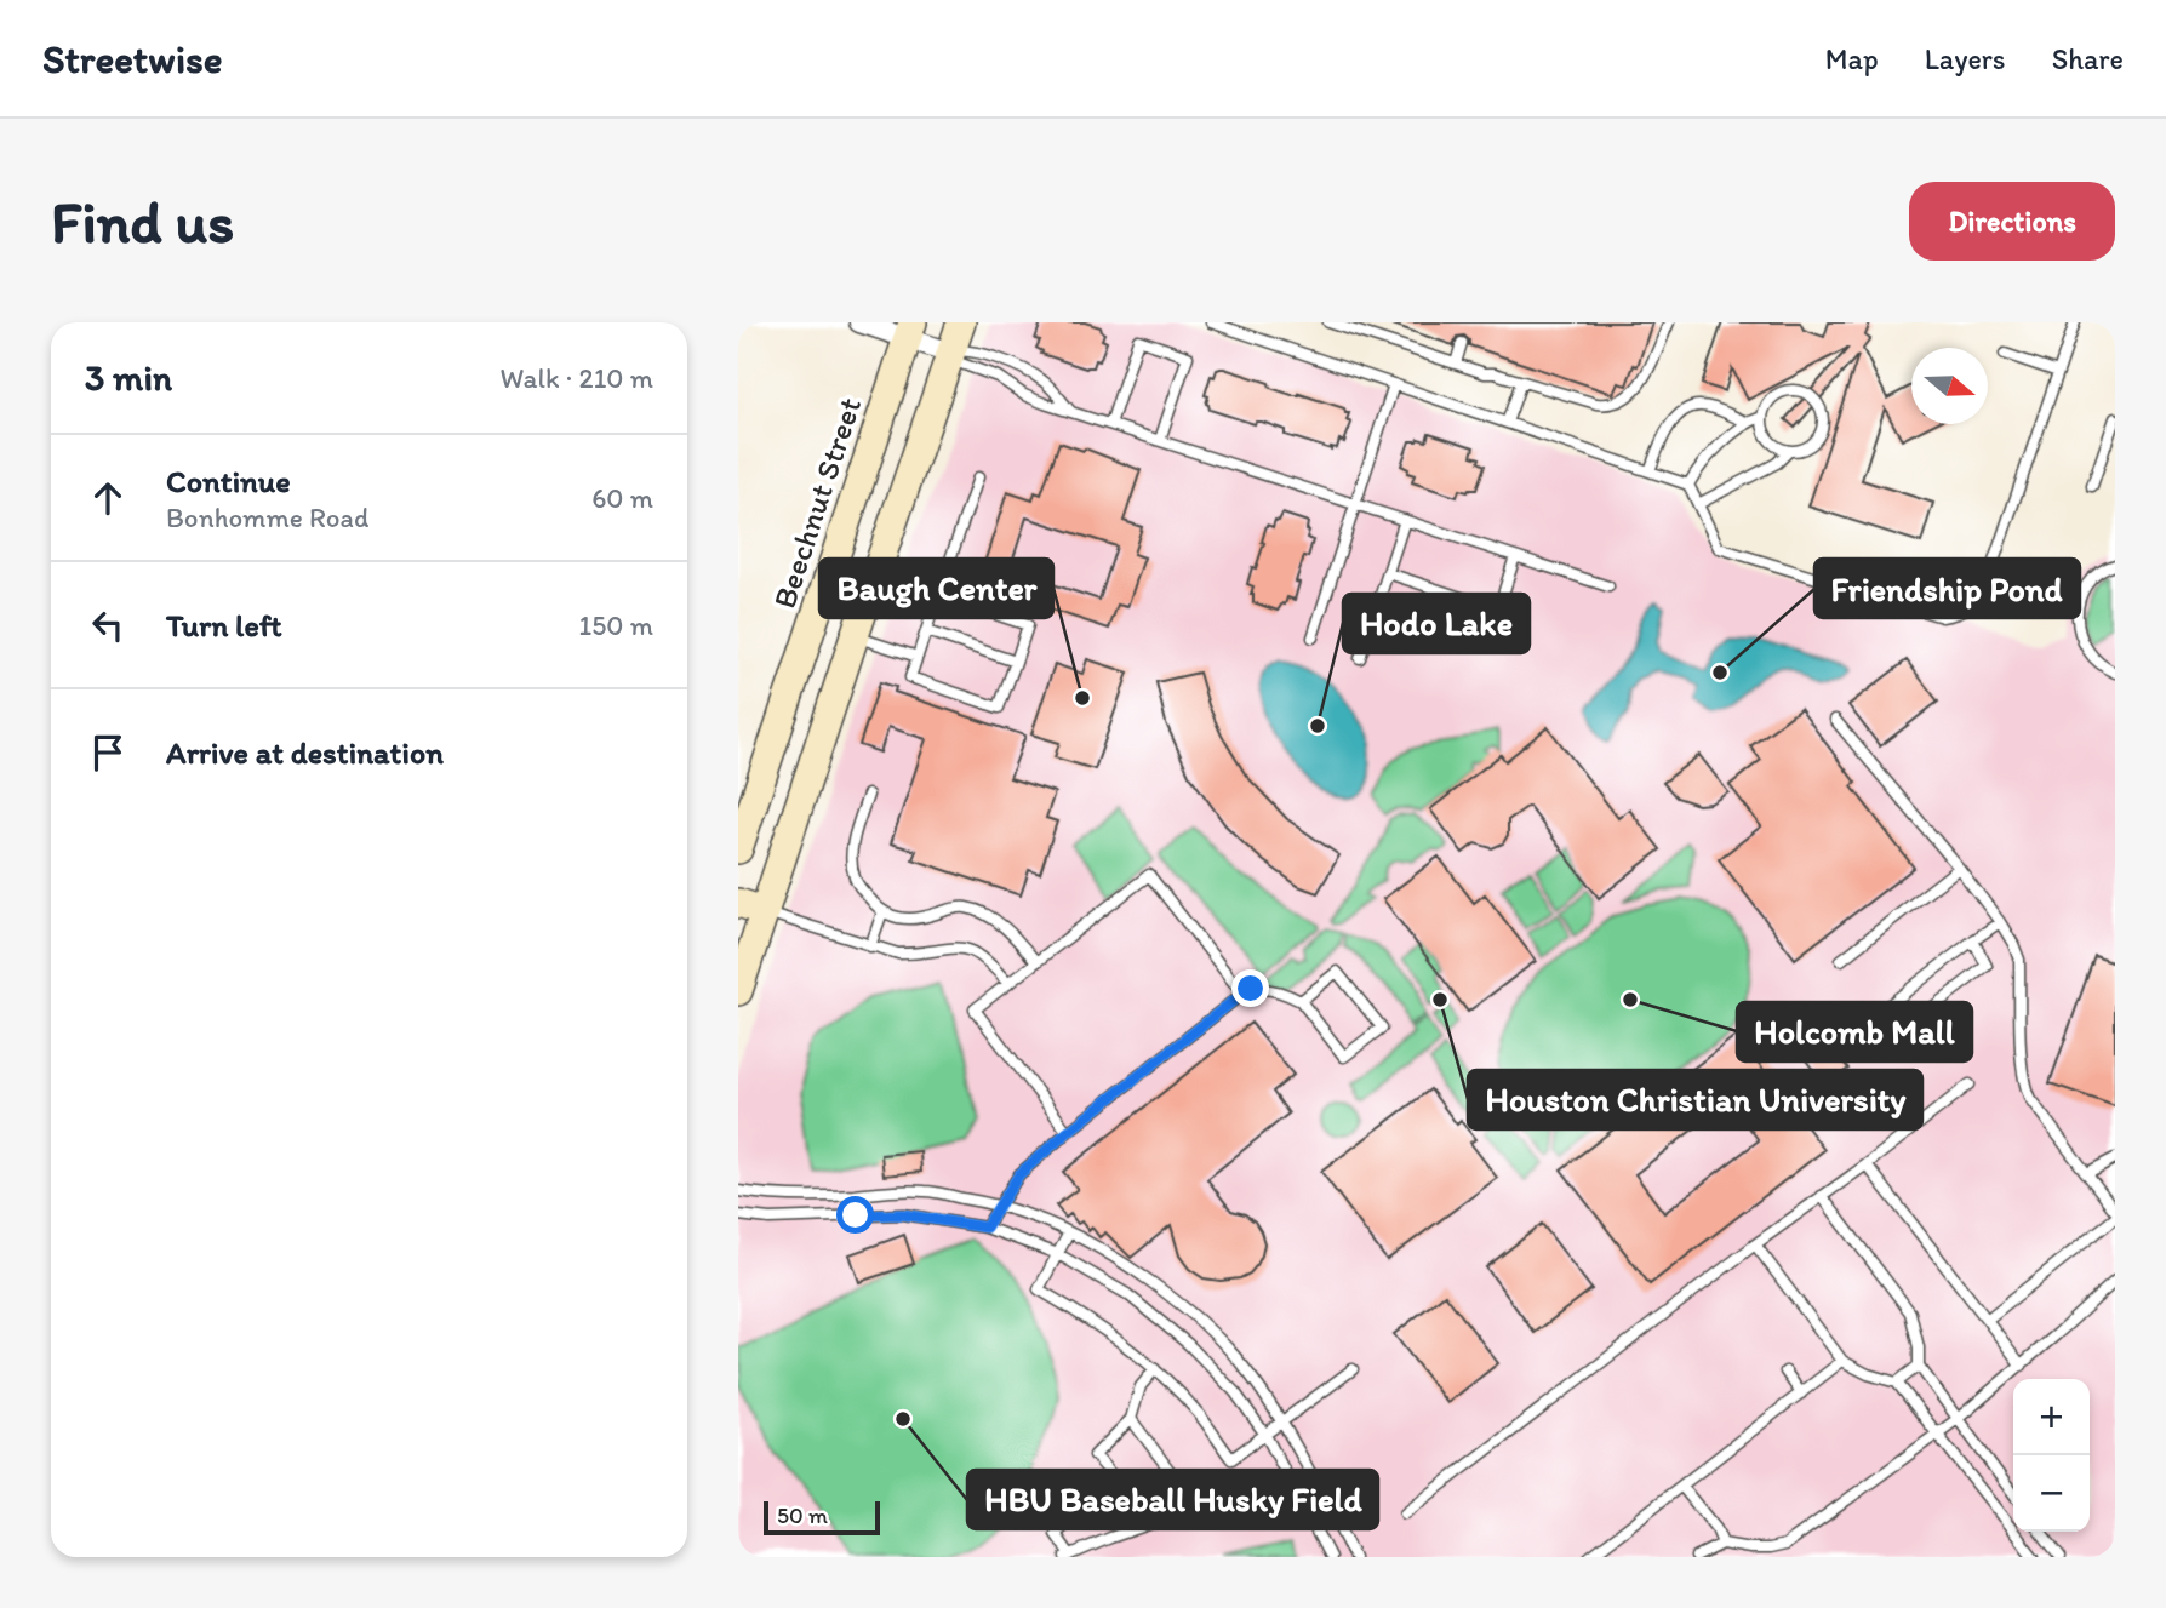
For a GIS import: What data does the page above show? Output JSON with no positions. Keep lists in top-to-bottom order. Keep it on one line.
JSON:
{"streets":{"main road":["Beechnut Street"]},"places":["Friendship Pond","Baugh Center","Hodo Lake","Houston Christian University","Holcomb Mall","HBU Baseball Husky Field"],"scale_bar":"50 m","north":"right","page":{"header":"Streetwise","nav":["Map","Layers","Share"],"buttons":"Directions","title":"Find us","heading":["3 min","Walk · 210 m"],"list":[["Continue","Bonhomme Road","60 m"],["Turn left","150 m"],"Arrive at destination"],"map_buttons":["+","−"],"scale":"50 m"}}
